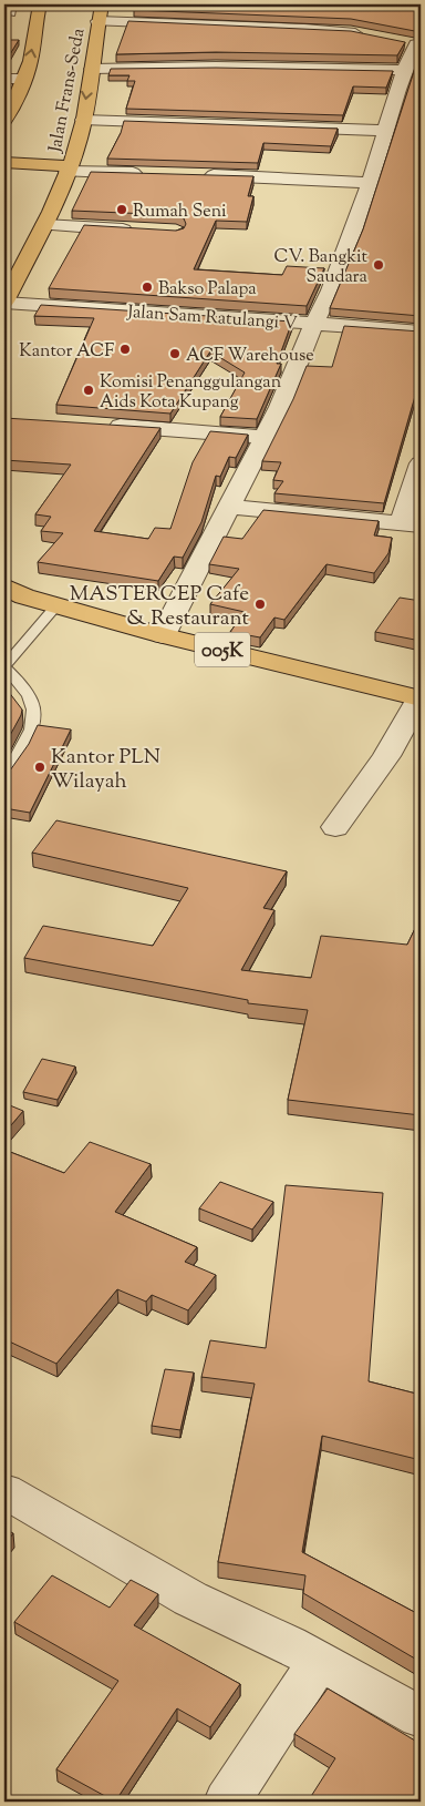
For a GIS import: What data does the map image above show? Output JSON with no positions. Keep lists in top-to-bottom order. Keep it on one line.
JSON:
{"streets":{"main road":["Jalan Frans-Seda","005K"],"street":["Jalan Sam Ratulangi V"]},"crossings":[["Jalan Frans-Seda","Jalan Sam Ratulangi V"]],"places":["Rumah Seni","CV. Bangkit Saudara","Bakso Palapa","Kantor ACF","ACF Warehouse","Komisi Penanggulangan Aids Kota Kupang","MASTERCEP Cafe & Restaurant","Kantor PLN Wilayah"]}
